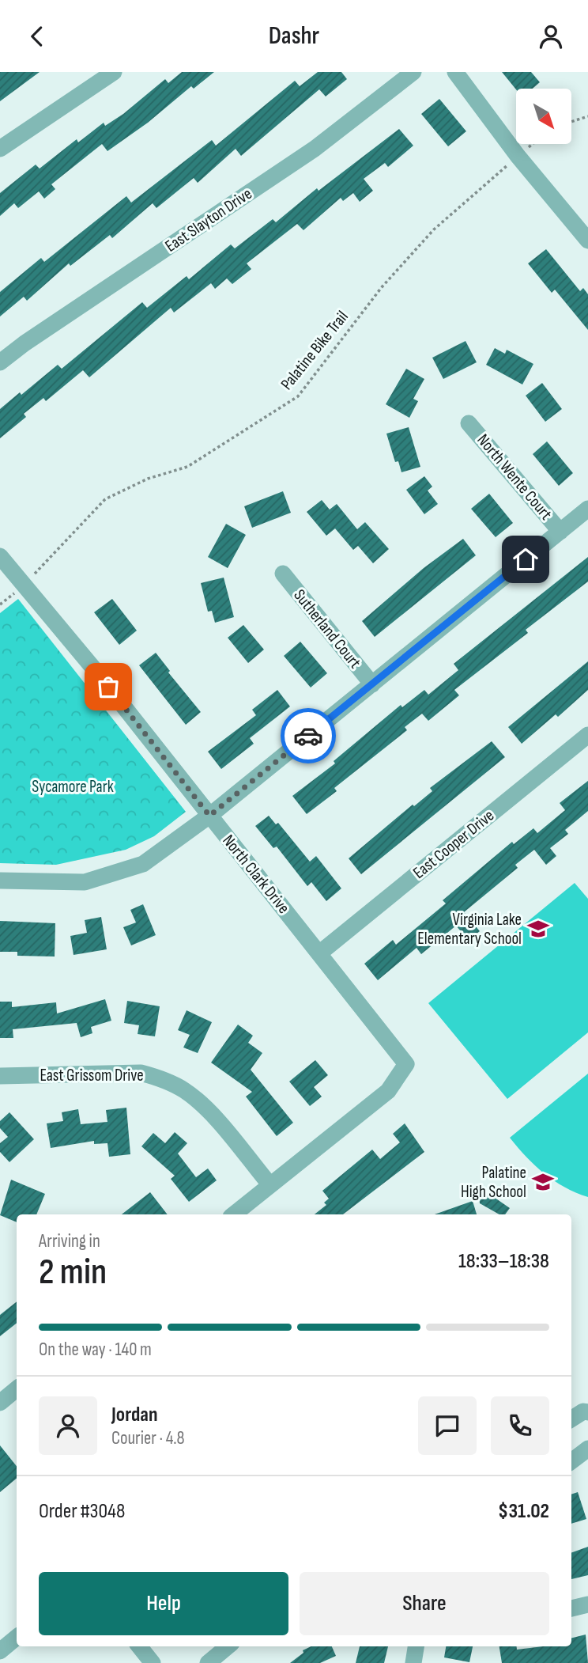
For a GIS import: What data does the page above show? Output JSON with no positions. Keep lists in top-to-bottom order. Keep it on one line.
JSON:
{"streets":{"street":["East Slayton Drive","North Wente Court","Sutherland Court","East Cooper Drive","North Clark Drive","East Grissom Drive"],"path":["Palatine Bike Trail"]},"crossings":[["Palatine Bike Trail","North Clark Drive"],["East Cooper Drive","North Clark Drive"],["North Clark Drive","East Grissom Drive"]],"parks":["Sycamore Park"],"places":{"school or university":["Virginia Lake Elementary School","Palatine High School"]},"north":"bottom right","page":{"header":"Dashr","heading":["2 min","Arriving in","18:33–18:38"],"panel":["Jordan","Courier · 4.8","Order #3048","$31.02"],"bar":"On the way · 140 m","buttons":["Help","Share"]}}
